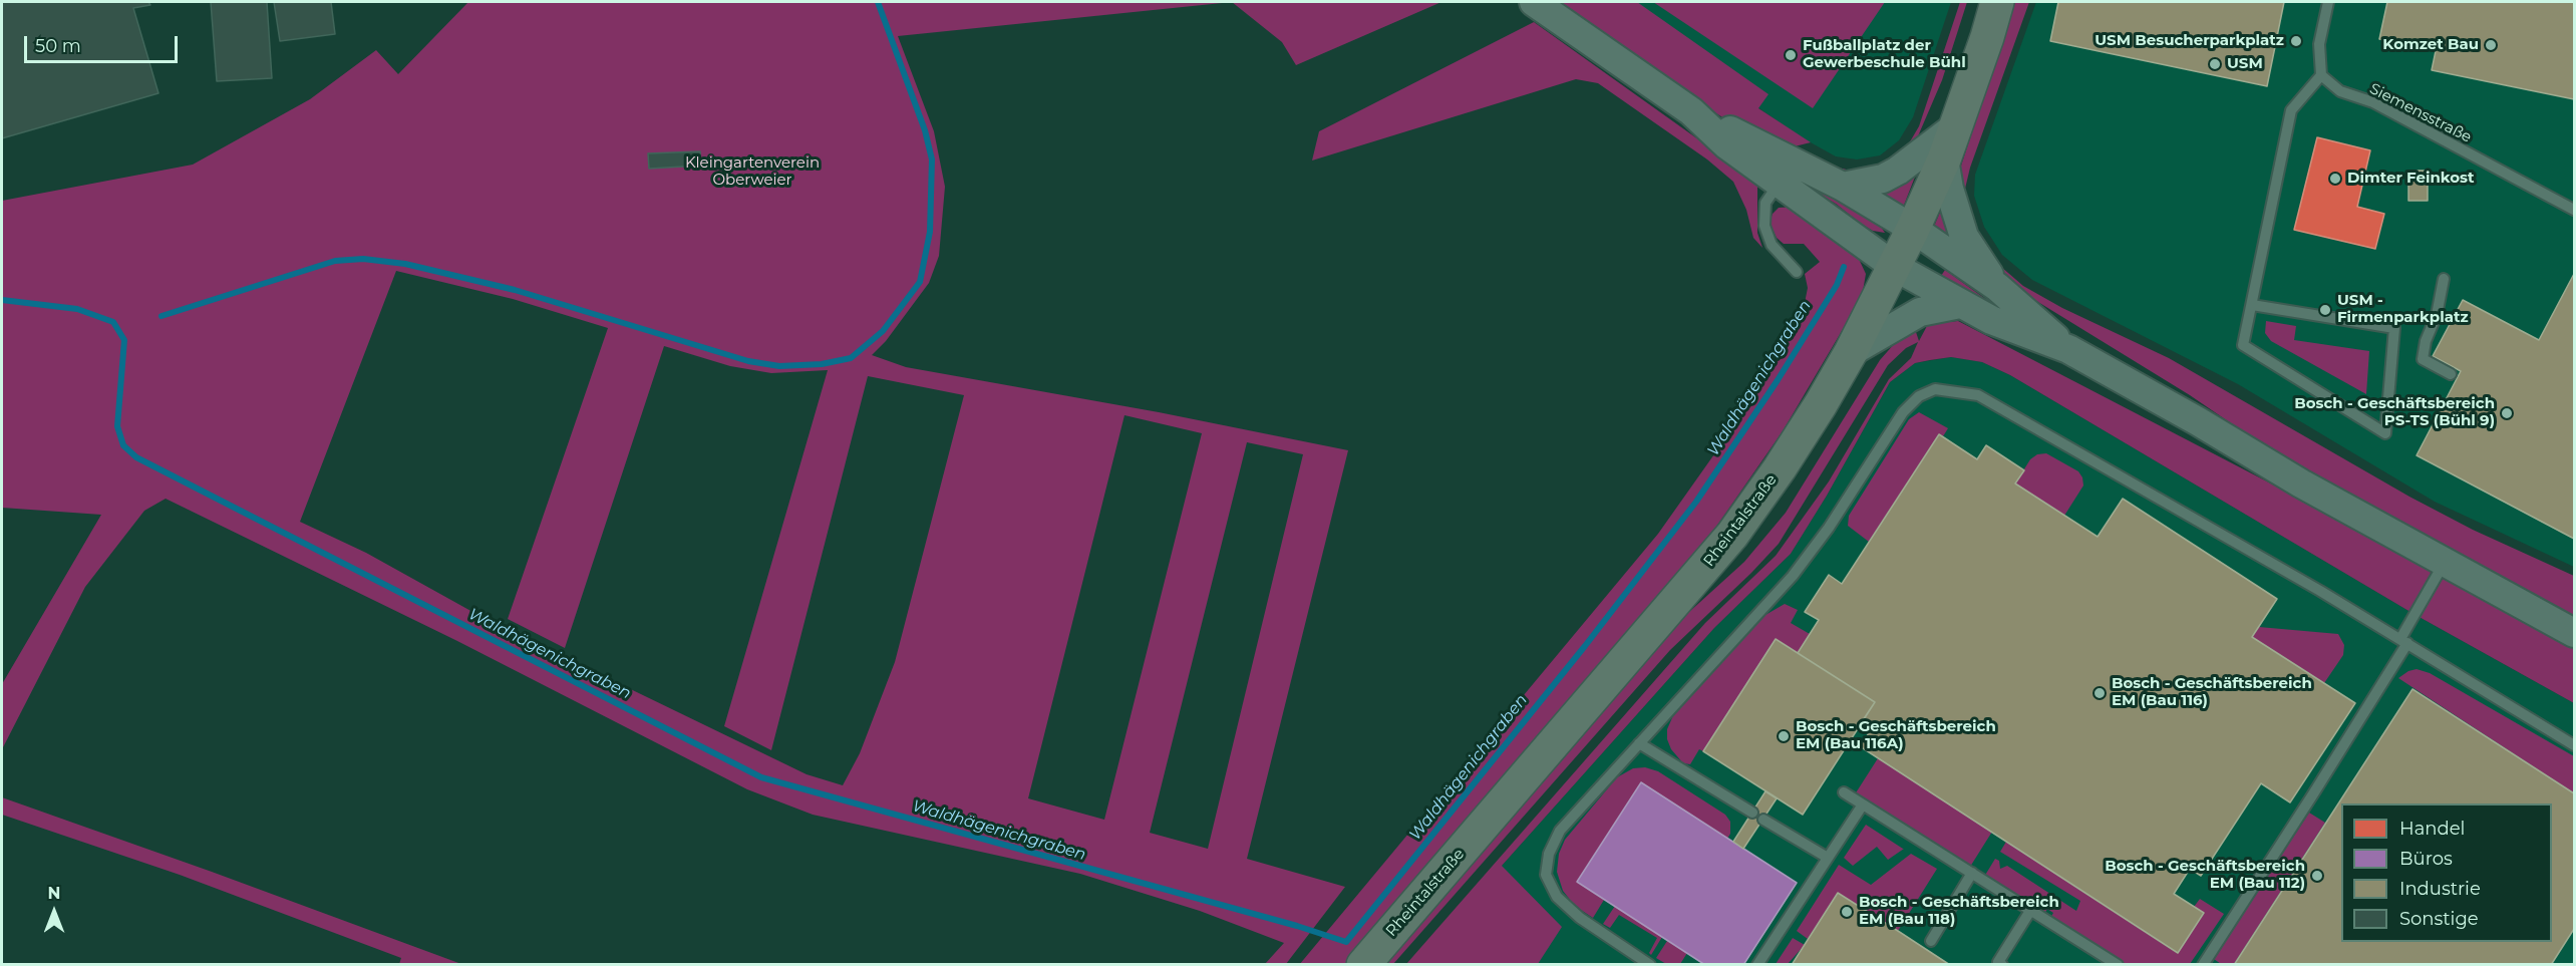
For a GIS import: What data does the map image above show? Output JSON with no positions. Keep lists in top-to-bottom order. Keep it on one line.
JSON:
{"streets":{"main road":["Rheintalstraße"],"lane":["Siemensstraße"]},"water":["Waldhägenichgraben"],"parks":["Kleingartenverein Oberweier"],"places":["USM Besucherparkplatz","Komzet Bau","Fußballplatz der Gewerbeschule Bühl","USM","Dimter Feinkost","USM - Firmenparkplatz","Bosch - Geschäftsbereich PS-TS (Bühl 9)","Bosch - Geschäftsbereich EM (Bau 116)","Bosch - Geschäftsbereich EM (Bau 116A)","Bosch - Geschäftsbereich EM (Bau 112)","Bosch - Geschäftsbereich EM (Bau 118)"],"legend":["Handel","Büros","Industrie","Sonstige"],"scale_bar":"50 m","north":"top"}
